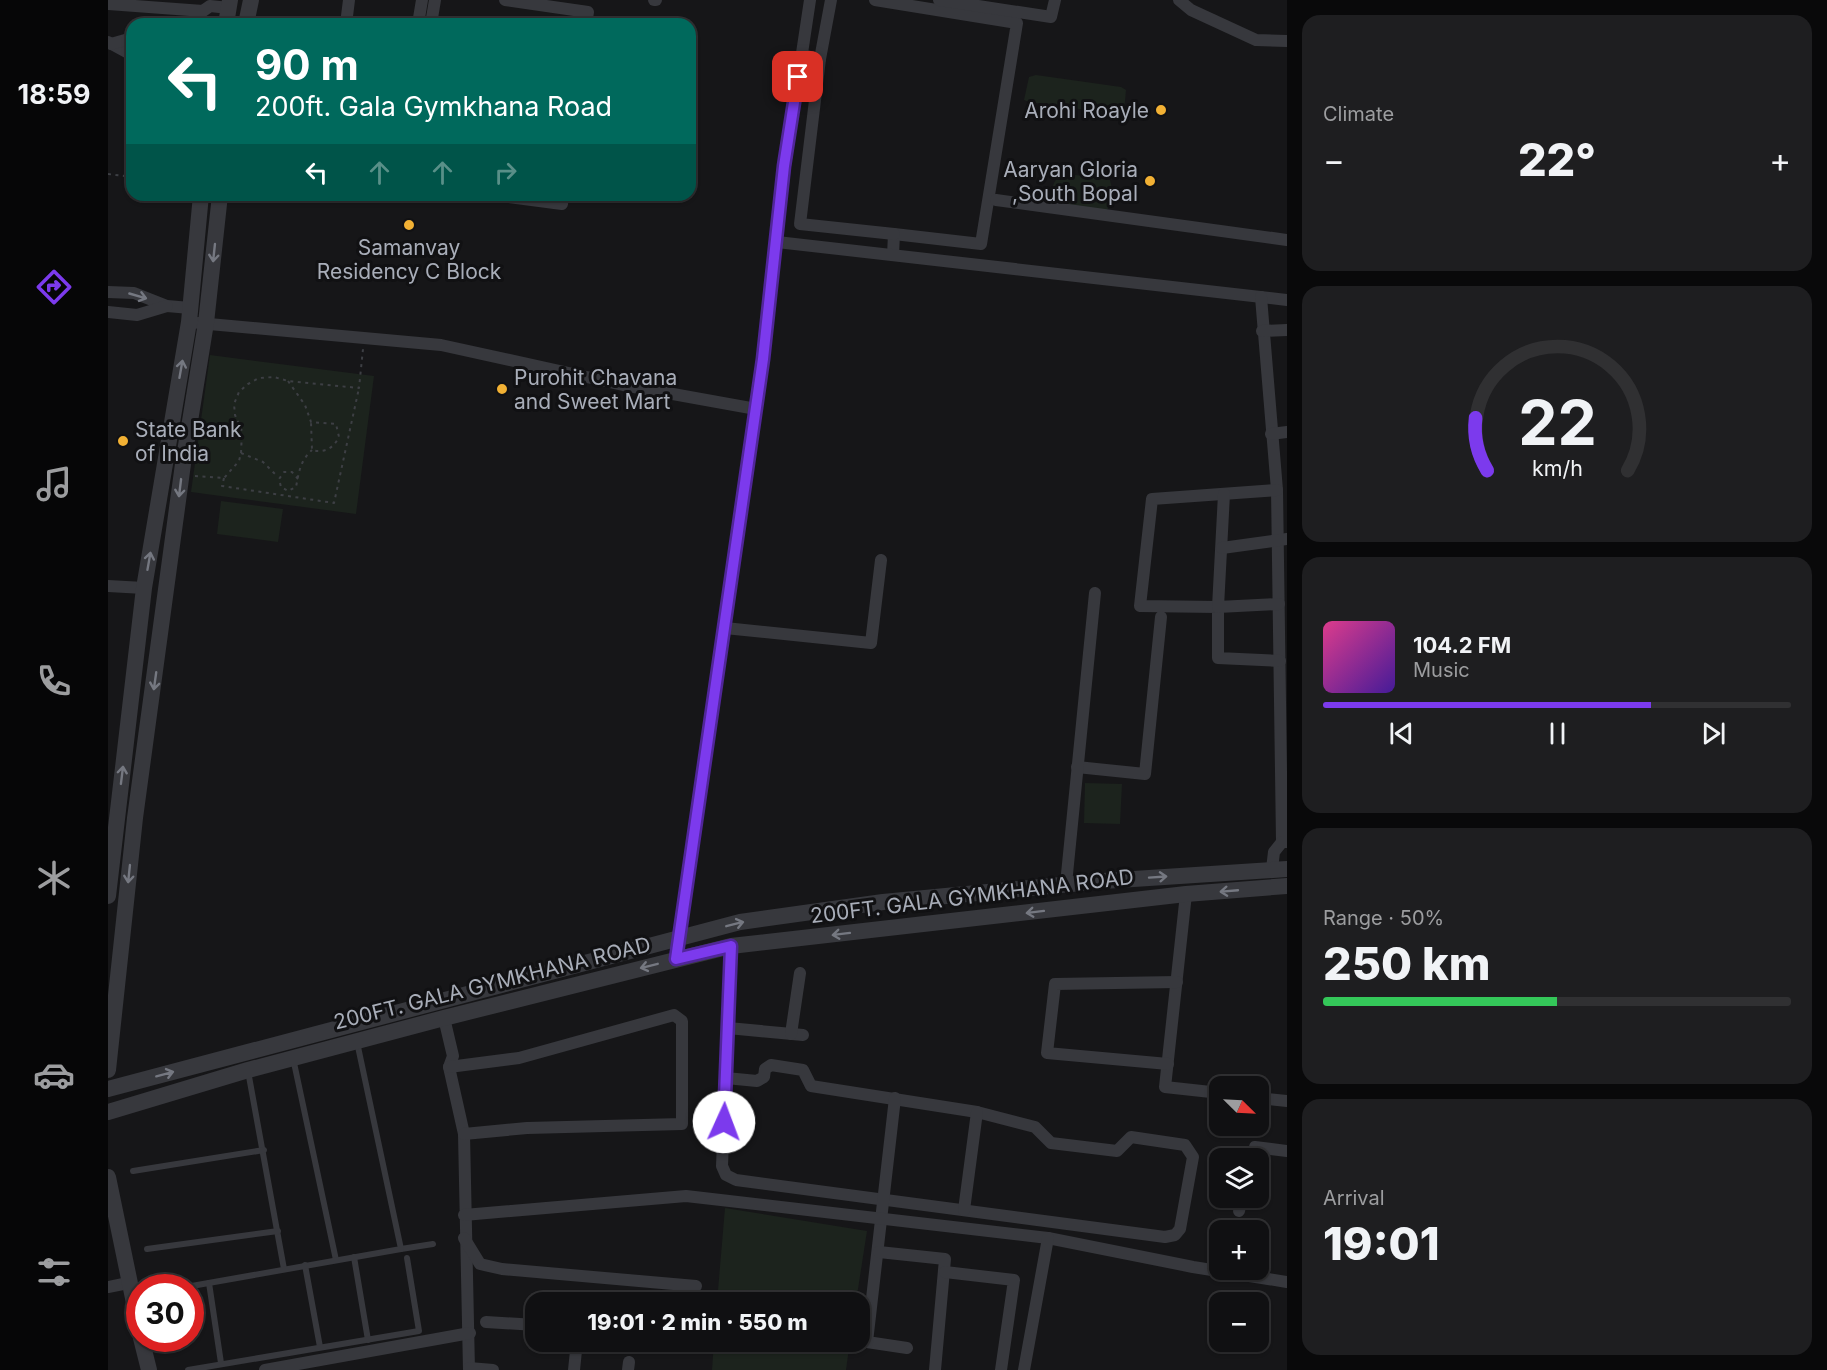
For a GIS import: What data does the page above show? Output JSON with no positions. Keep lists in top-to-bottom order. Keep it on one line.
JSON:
{"streets":{"street":["200FT. GALA GYMKHANA ROAD"]},"places":["Arohi Roayle","Aaryan Gloria ,South Bopal","Samanvay Residency C Block","Purohit Chavana and Sweet Mart","State Bank of India"],"north":"bottom right","page":{"tabs":"18:59","tile":["Climate",["Range · 50%","250 km"],["Arrival","19:01"]],"turn":["90 m","200ft. Gala Gymkhana Road"],"heat":["−","22°","+"],"song":["104.2 FM","Music"],"map_buttons":["+","−"],"limit":"30","trip":"19:01 · 2 min · 550 m","gauge":["22","km/h"]}}
